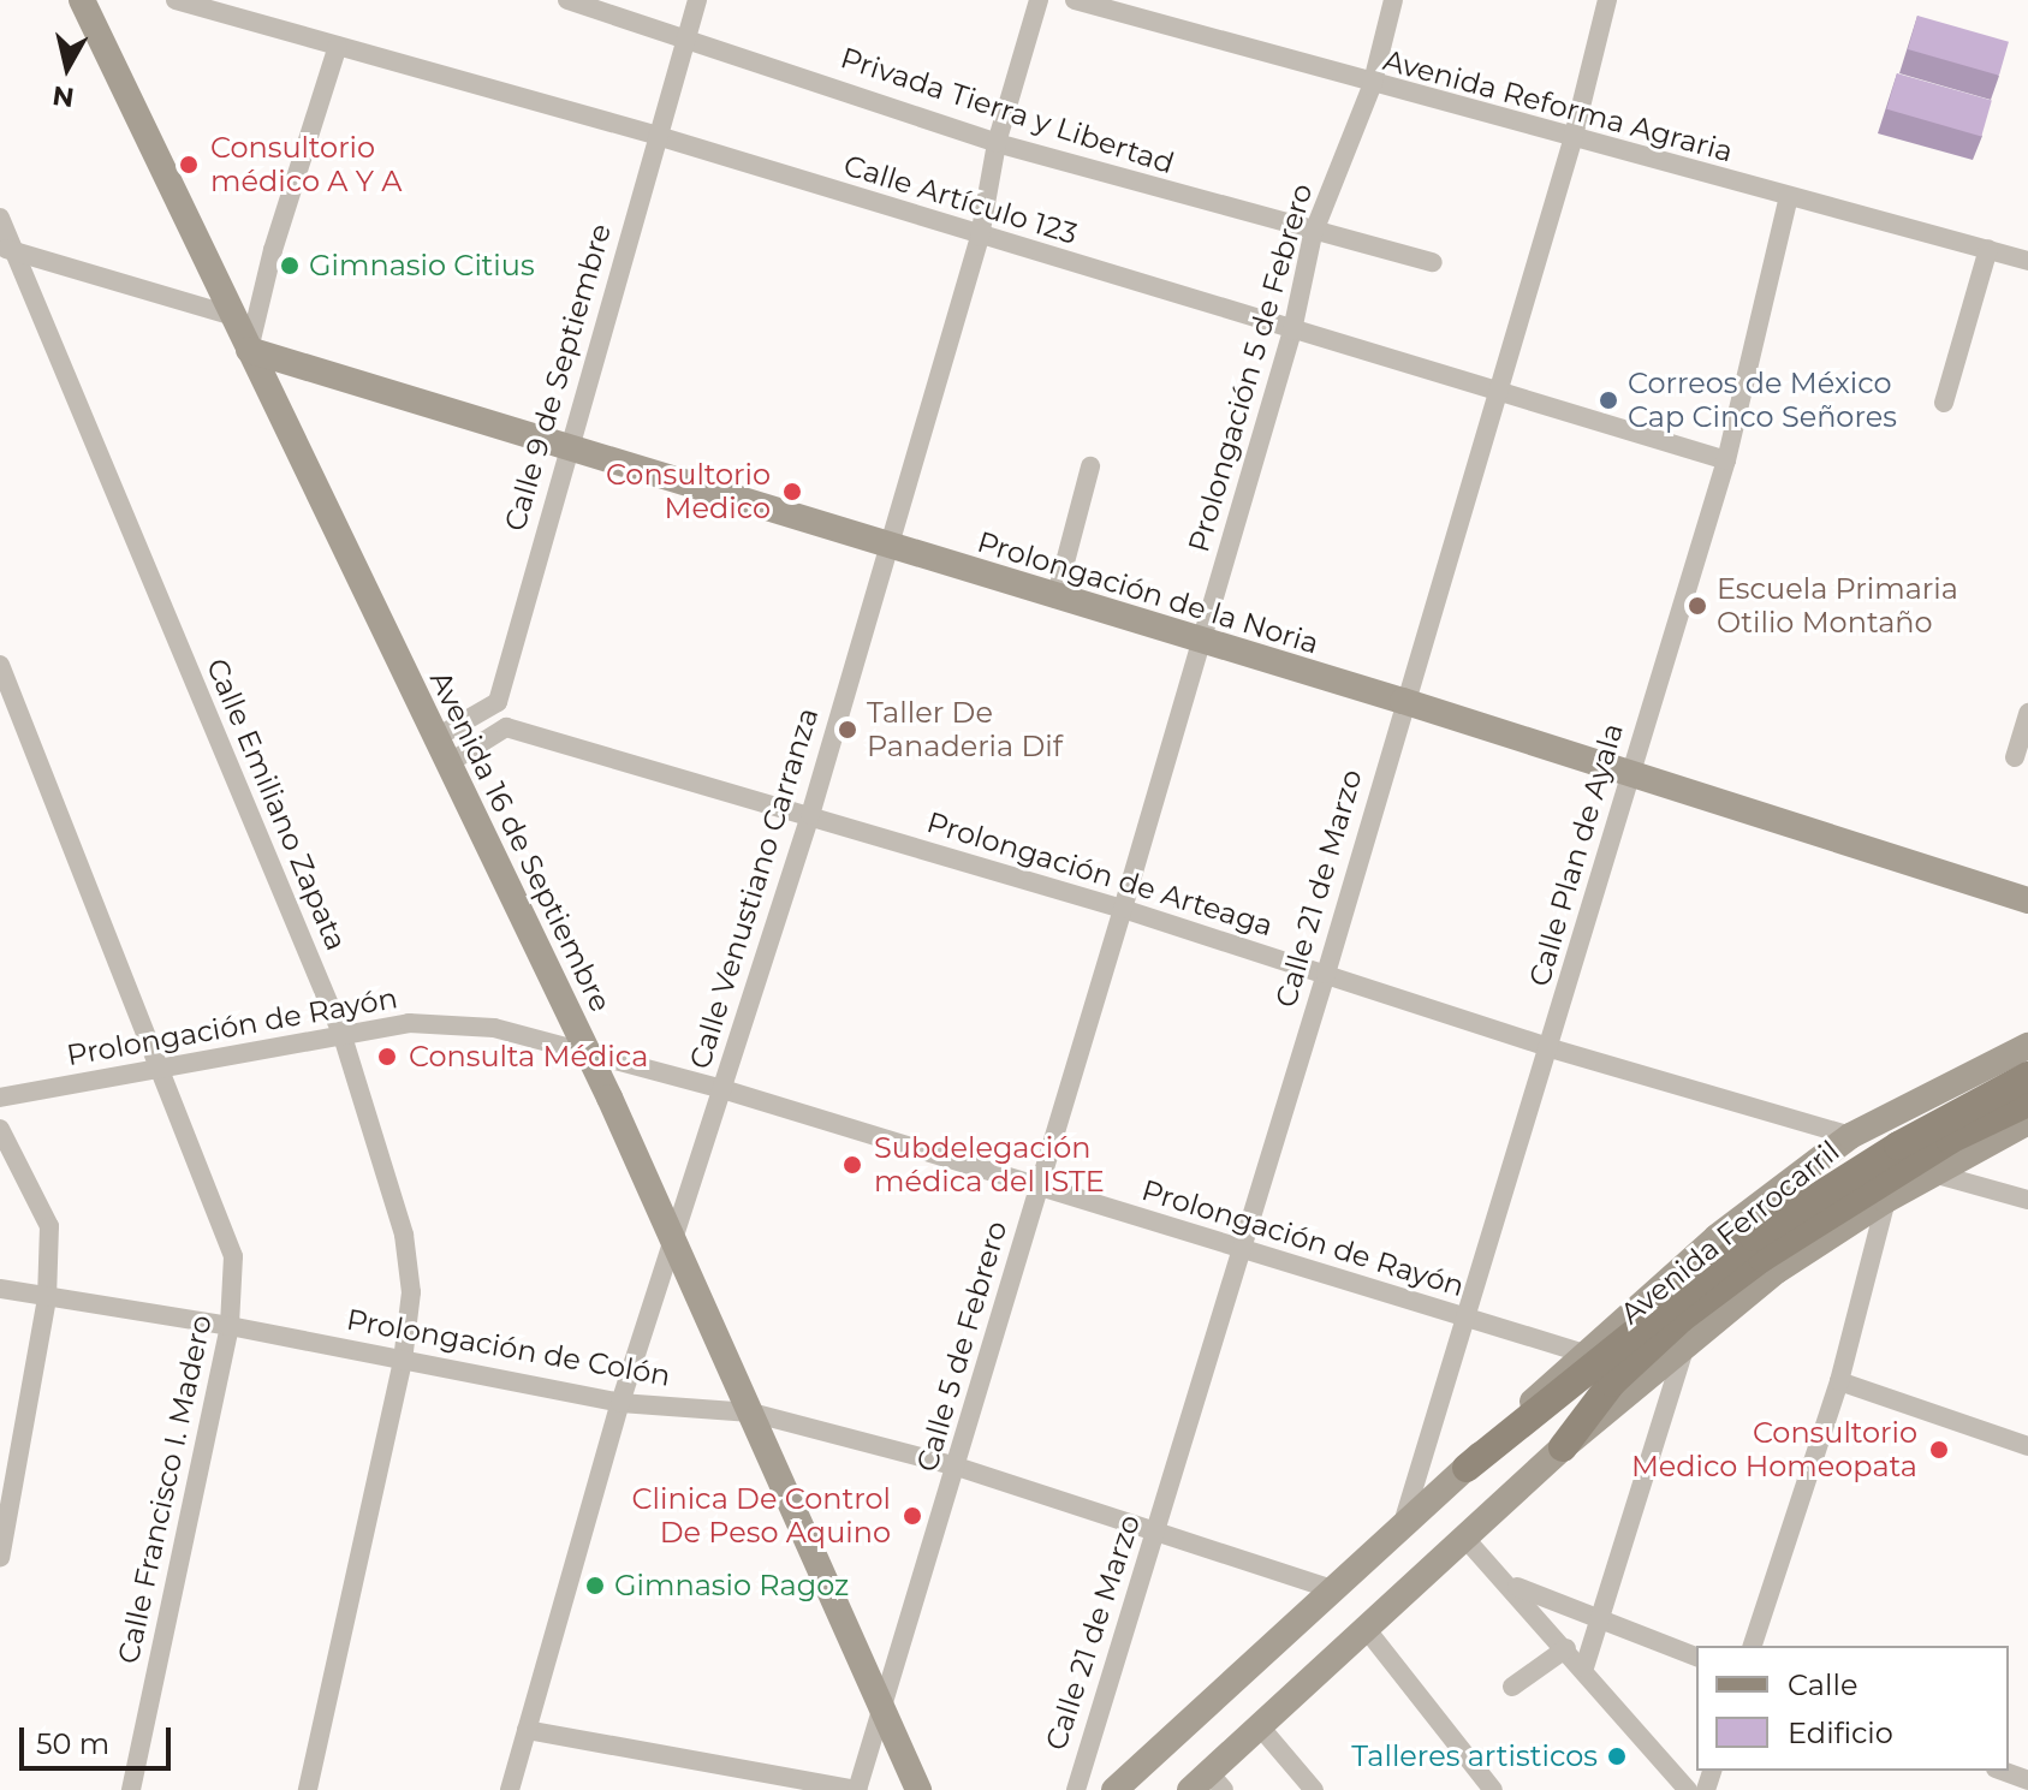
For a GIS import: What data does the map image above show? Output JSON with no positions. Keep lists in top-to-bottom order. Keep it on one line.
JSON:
{"streets":{"main road":["Avenida Ferrocarril"],"street":["Avenida Reforma Agraria","Privada Tierra y Libertad","Calle Artículo 123","Prolongación 5 de Febrero","Calle 9 de Septiembre","Prolongación de la Noria","Calle Emiliano Zapata","Avenida 16 de Septiembre","Calle Plan de Ayala","Prolongación de Arteaga","Calle Venustiano Carranza","Calle 21 de Marzo","Prolongación de Rayón","Calle 5 de Febrero","Prolongación de Colón","Calle Francisco I. Madero"]},"crossings":[["Avenida Reforma Agraria","Prolongación 5 de Febrero"],["Avenida Reforma Agraria","Calle Plan de Ayala"],["Avenida Reforma Agraria","Calle 21 de Marzo"],["Privada Tierra y Libertad","Prolongación 5 de Febrero"],["Privada Tierra y Libertad","Calle 9 de Septiembre"],["Privada Tierra y Libertad","Calle Venustiano Carranza"],["Calle Artículo 123","Prolongación 5 de Febrero"],["Calle Artículo 123","Calle 9 de Septiembre"],["Calle Artículo 123","Calle Plan de Ayala"],["Calle Artículo 123","Calle Venustiano Carranza"],["Calle Artículo 123","Calle 21 de Marzo"],["Prolongación 5 de Febrero","Prolongación de la Noria"],["Prolongación 5 de Febrero","Calle 5 de Febrero"],["Calle 9 de Septiembre","Prolongación de la Noria"],["Calle 9 de Septiembre","Avenida 16 de Septiembre"],["Prolongación de la Noria","Avenida 16 de Septiembre"],["Prolongación de la Noria","Calle Plan de Ayala"],["Prolongación de la Noria","Calle Venustiano Carranza"],["Prolongación de la Noria","Calle 21 de Marzo"],["Prolongación de la Noria","Calle 5 de Febrero"],["Calle Emiliano Zapata","Prolongación de Rayón"],["Calle Emiliano Zapata","Prolongación de Colón"],["Avenida 16 de Septiembre","Prolongación de Arteaga"],["Avenida 16 de Septiembre","Calle Venustiano Carranza"],["Avenida 16 de Septiembre","Prolongación de Rayón"],["Avenida 16 de Septiembre","Calle 5 de Febrero"],["Avenida 16 de Septiembre","Prolongación de Colón"],["Calle Plan de Ayala","Prolongación de Arteaga"],["Calle Plan de Ayala","Prolongación de Rayón"],["Calle Plan de Ayala","Avenida Ferrocarril"],["Prolongación de Arteaga","Calle Venustiano Carranza"],["Prolongación de Arteaga","Calle 21 de Marzo"],["Prolongación de Arteaga","Avenida Ferrocarril"],["Prolongación de Arteaga","Calle 5 de Febrero"],["Calle Venustiano Carranza","Prolongación de Rayón"],["Calle Venustiano Carranza","Prolongación de Colón"],["Calle 21 de Marzo","Prolongación de Rayón"],["Calle 21 de Marzo","Prolongación de Colón"],["Prolongación de Rayón","Avenida Ferrocarril"],["Prolongación de Rayón","Calle 5 de Febrero"],["Prolongación de Rayón","Calle Francisco I. Madero"],["Avenida Ferrocarril","Prolongación de Colón"],["Calle 5 de Febrero","Prolongación de Colón"],["Prolongación de Colón","Calle Francisco I. Madero"]],"places":["Consultorio médico A Y A","Gimnasio Citius","Correos de México Cap Cinco Señores","Consultorio Medico","Escuela Primaria Otilio Montaño","Taller De Panaderia Dif","Consulta Médica","Subdelegación médica del ISTE","Consultorio Medico Homeopata","Clinica De Control De Peso Aquino","Gimnasio Ragoz","Talleres artisticos"],"legend":["Calle","Edificio"],"scale_bar":"50 m","north":"bottom"}
